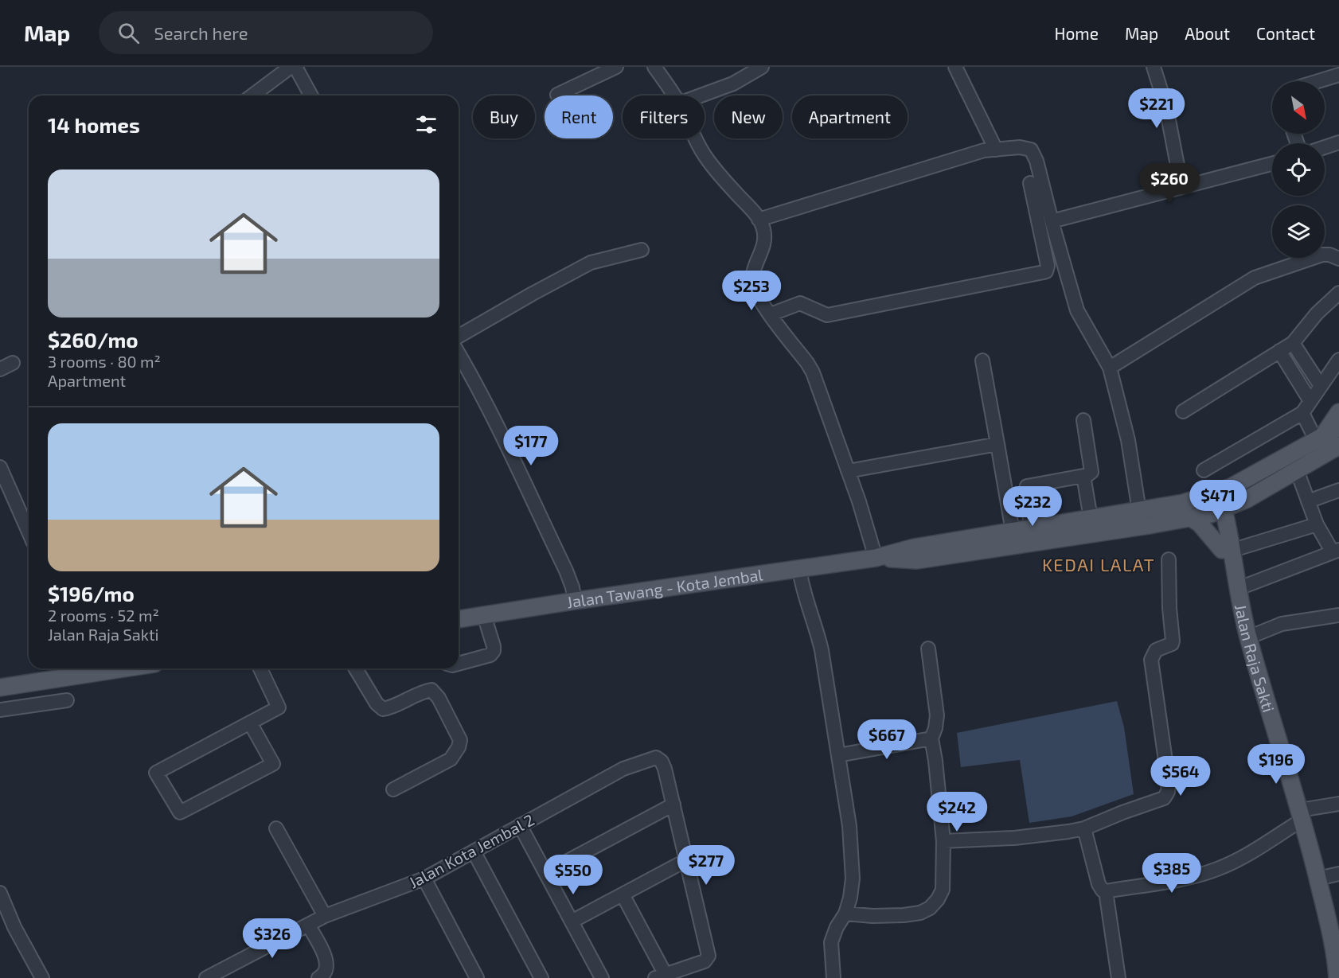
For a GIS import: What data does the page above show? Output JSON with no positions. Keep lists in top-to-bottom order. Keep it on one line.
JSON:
{"streets":{"main road":["Jalan Tawang - Kota Jembal","Jalan Raja Sakti"],"street":["Jalan Kota Jembal 2"]},"crossings":[["Jalan Tawang - Kota Jembal","Jalan Raja Sakti"]],"districts":["KEDAI LALAT"],"north":"bottom right","page":{"header":"Map","search":"Search here","nav":["Home","Map","About","Contact"],"price":["$221","$260","$253","$177","$471","$232","$667","$196","$564","$242","$277","$385","$550","$326"],"chip":["Buy","Rent","Filters","New","Apartment"],"heading":"14 homes","list":[{"name":"$260/mo","note":"3 rooms · 80 m² · Apartment"},{"name":"$196/mo","note":"2 rooms · 52 m² · Jalan Raja Sakti"}]}}
